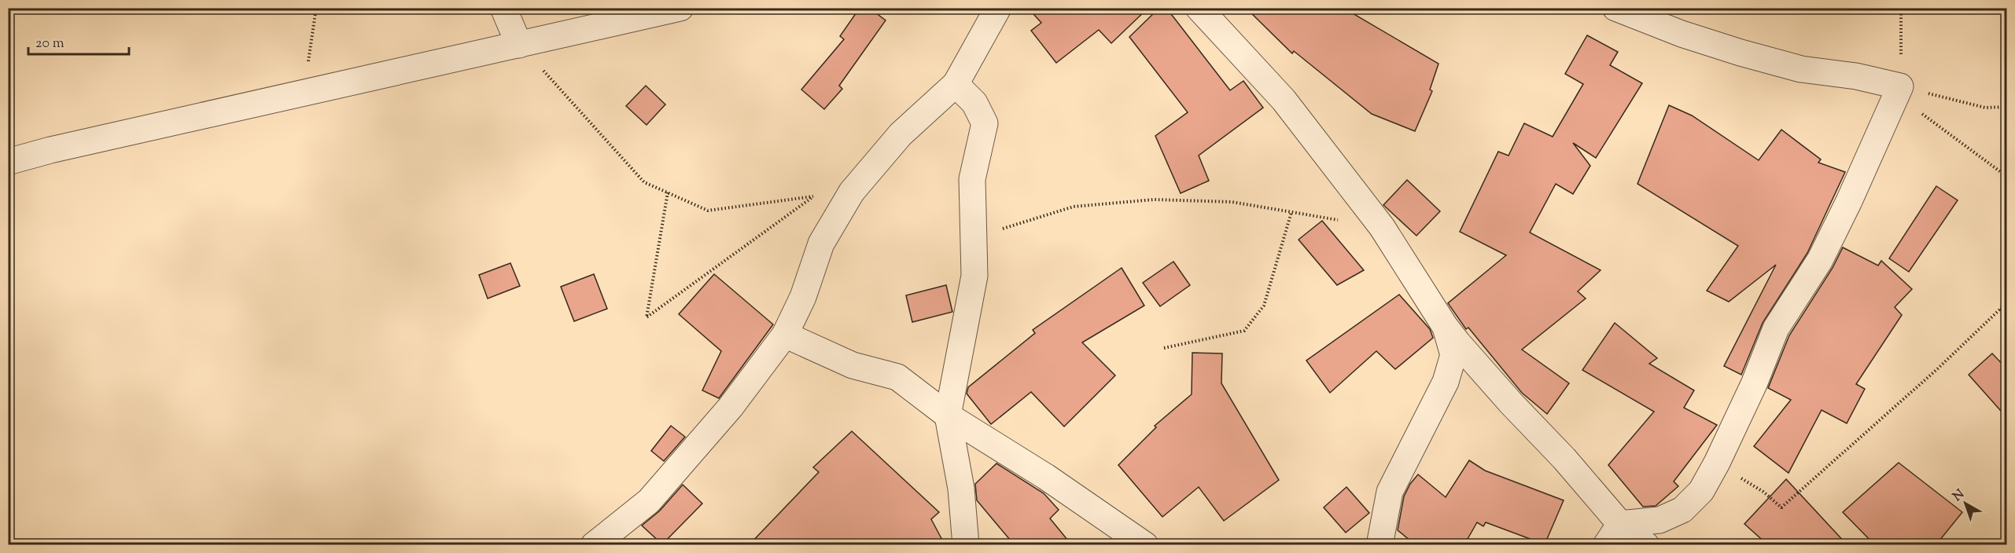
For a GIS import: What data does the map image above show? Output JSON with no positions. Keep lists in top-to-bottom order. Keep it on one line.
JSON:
{"scale_bar":"20 m","north":"top left"}
